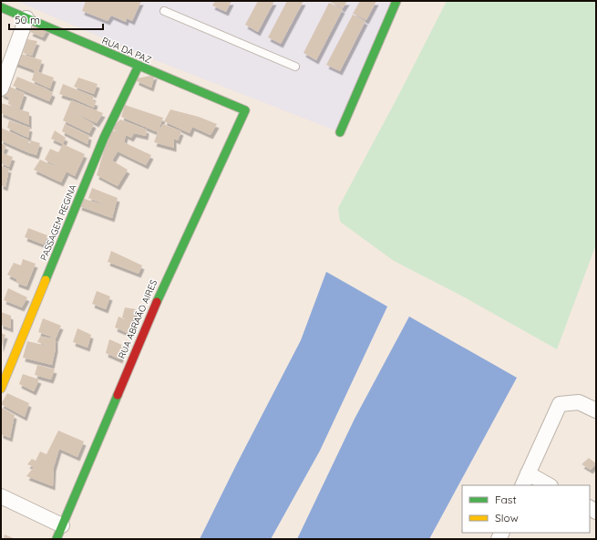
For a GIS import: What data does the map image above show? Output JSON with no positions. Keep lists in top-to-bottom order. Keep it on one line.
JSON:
{"streets":{"street":["RUA DA PAZ","PASSAGEM REGINA","RUA ABRAÃO AIRES"]},"crossings":[["RUA DA PAZ","PASSAGEM REGINA"],["RUA DA PAZ","RUA ABRAÃO AIRES"]],"legend":["Fast","Slow"],"scale_bar":"50 m"}
